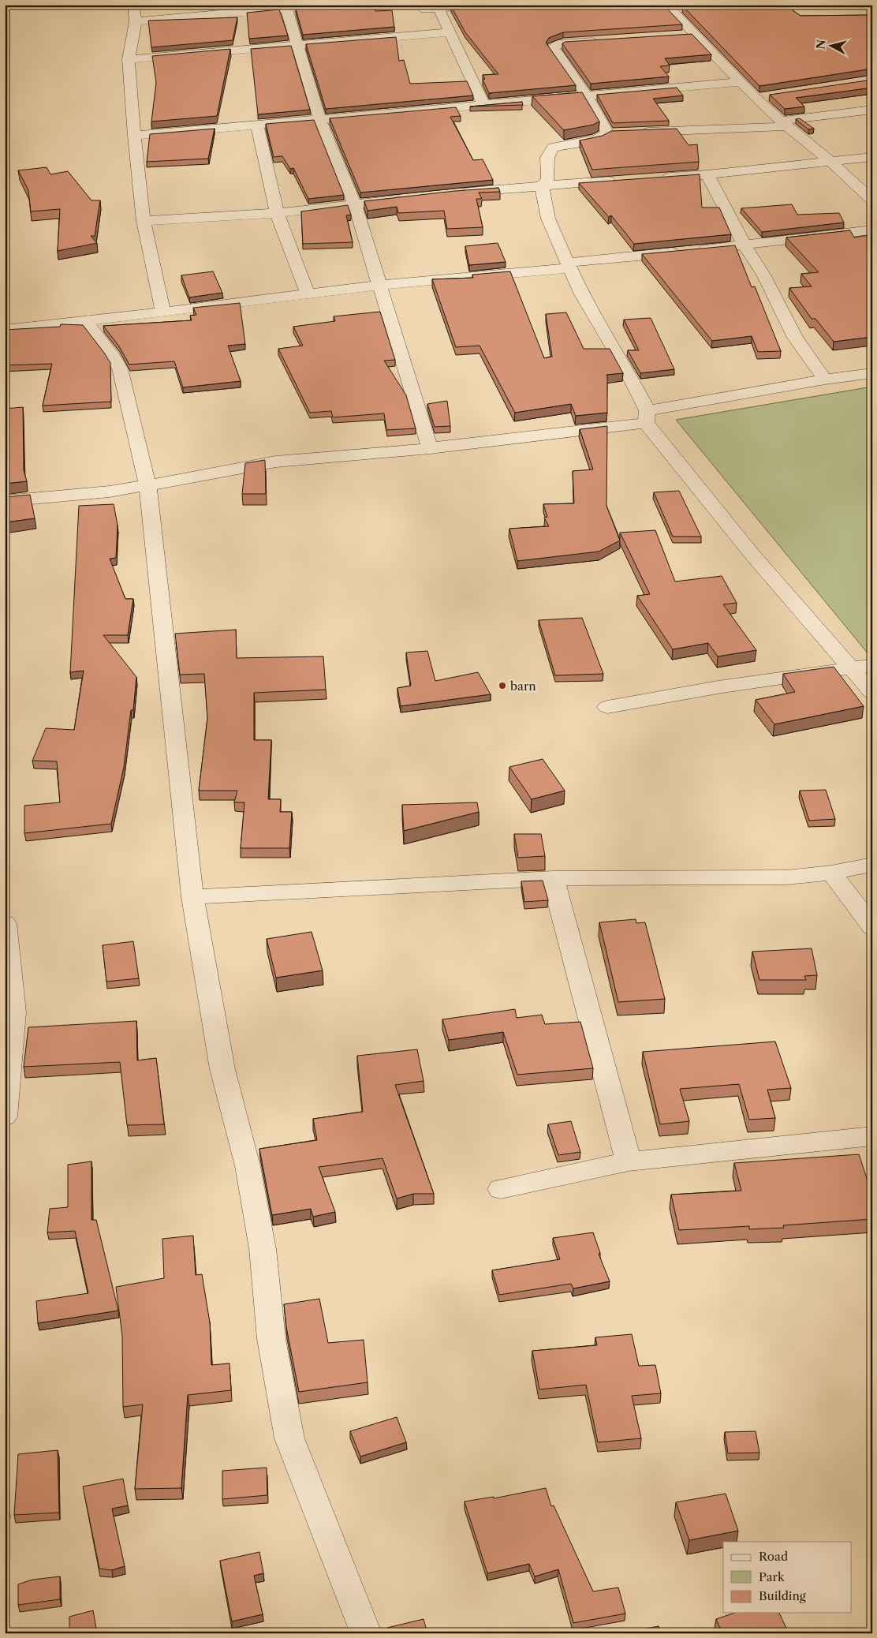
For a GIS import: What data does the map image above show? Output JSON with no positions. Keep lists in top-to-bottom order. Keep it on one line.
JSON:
{"places":["barn"],"legend":["Road","Park","Building"],"north":"left"}
